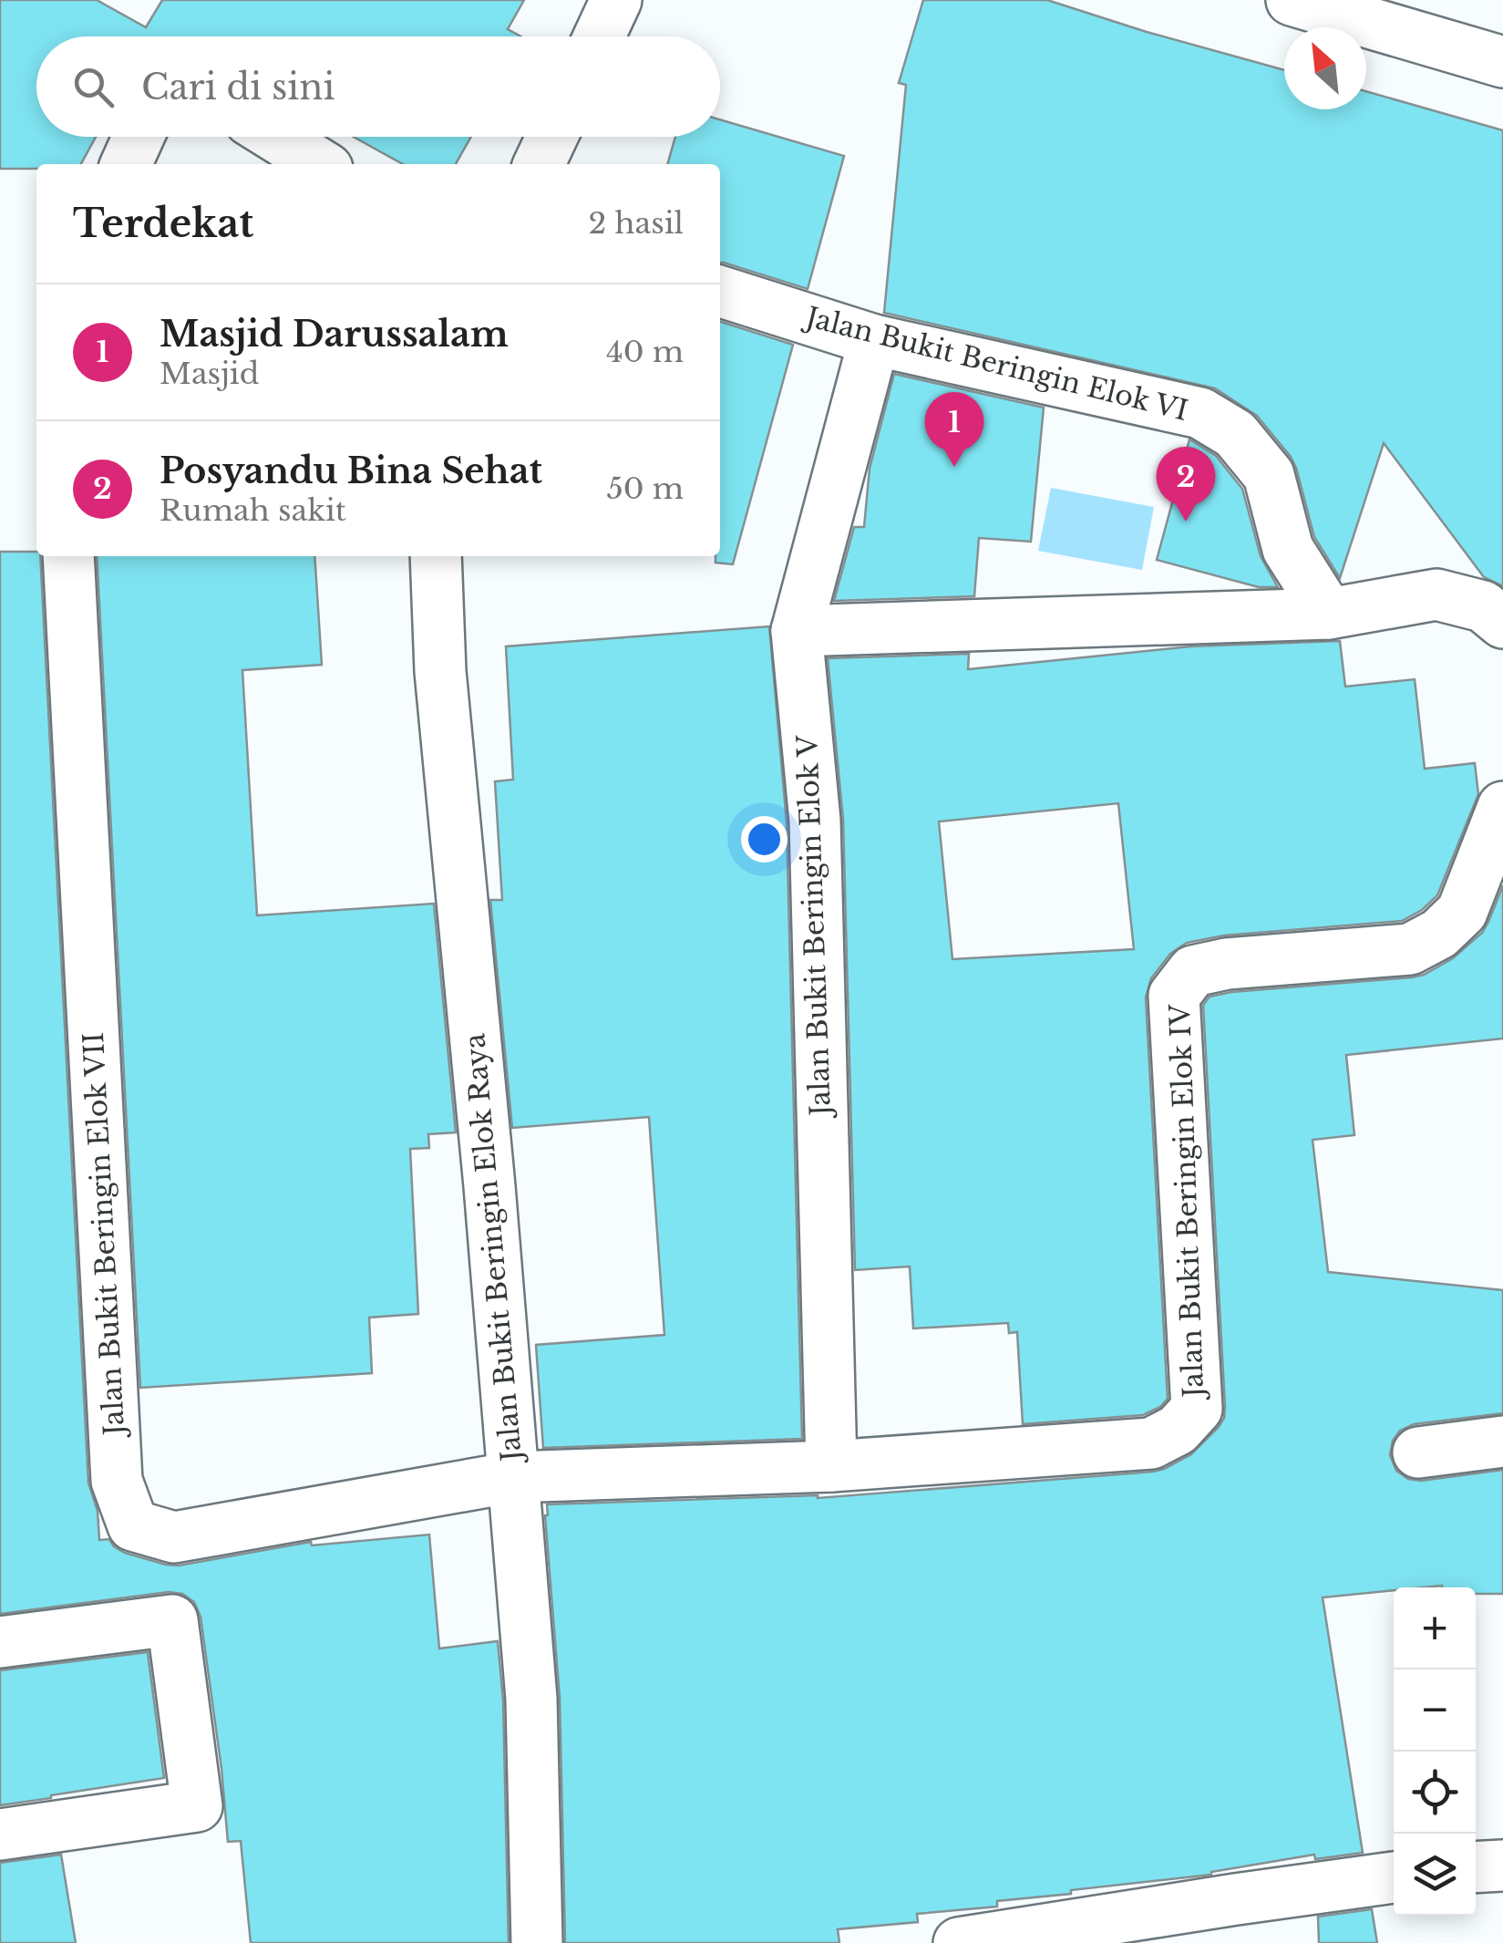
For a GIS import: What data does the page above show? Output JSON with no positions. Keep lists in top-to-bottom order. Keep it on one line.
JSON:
{"streets":{"street":["Jalan Bukit Beringin Elok VI","Jalan Bukit Beringin Elok V","Jalan Bukit Beringin Elok IV","Jalan Bukit Beringin Elok VII","Jalan Bukit Beringin Elok Raya"]},"crossings":[["Jalan Bukit Beringin Elok VI","Jalan Bukit Beringin Elok V"],["Jalan Bukit Beringin Elok V","Jalan Bukit Beringin Elok IV"],["Jalan Bukit Beringin Elok IV","Jalan Bukit Beringin Elok VII"],["Jalan Bukit Beringin Elok IV","Jalan Bukit Beringin Elok Raya"],["Jalan Bukit Beringin Elok VII","Jalan Bukit Beringin Elok Raya"]],"north":"top left","page":{"search":"Cari di sini","heading":["Terdekat","2 hasil"],"list":[{"mark":"1","name":"Masjid Darussalam","note":"Masjid","value":"40 m"},{"mark":"2","name":"Posyandu Bina Sehat","note":"Rumah sakit","value":"50 m"}],"pins":["1","2"],"map_buttons":["+","−"]}}
